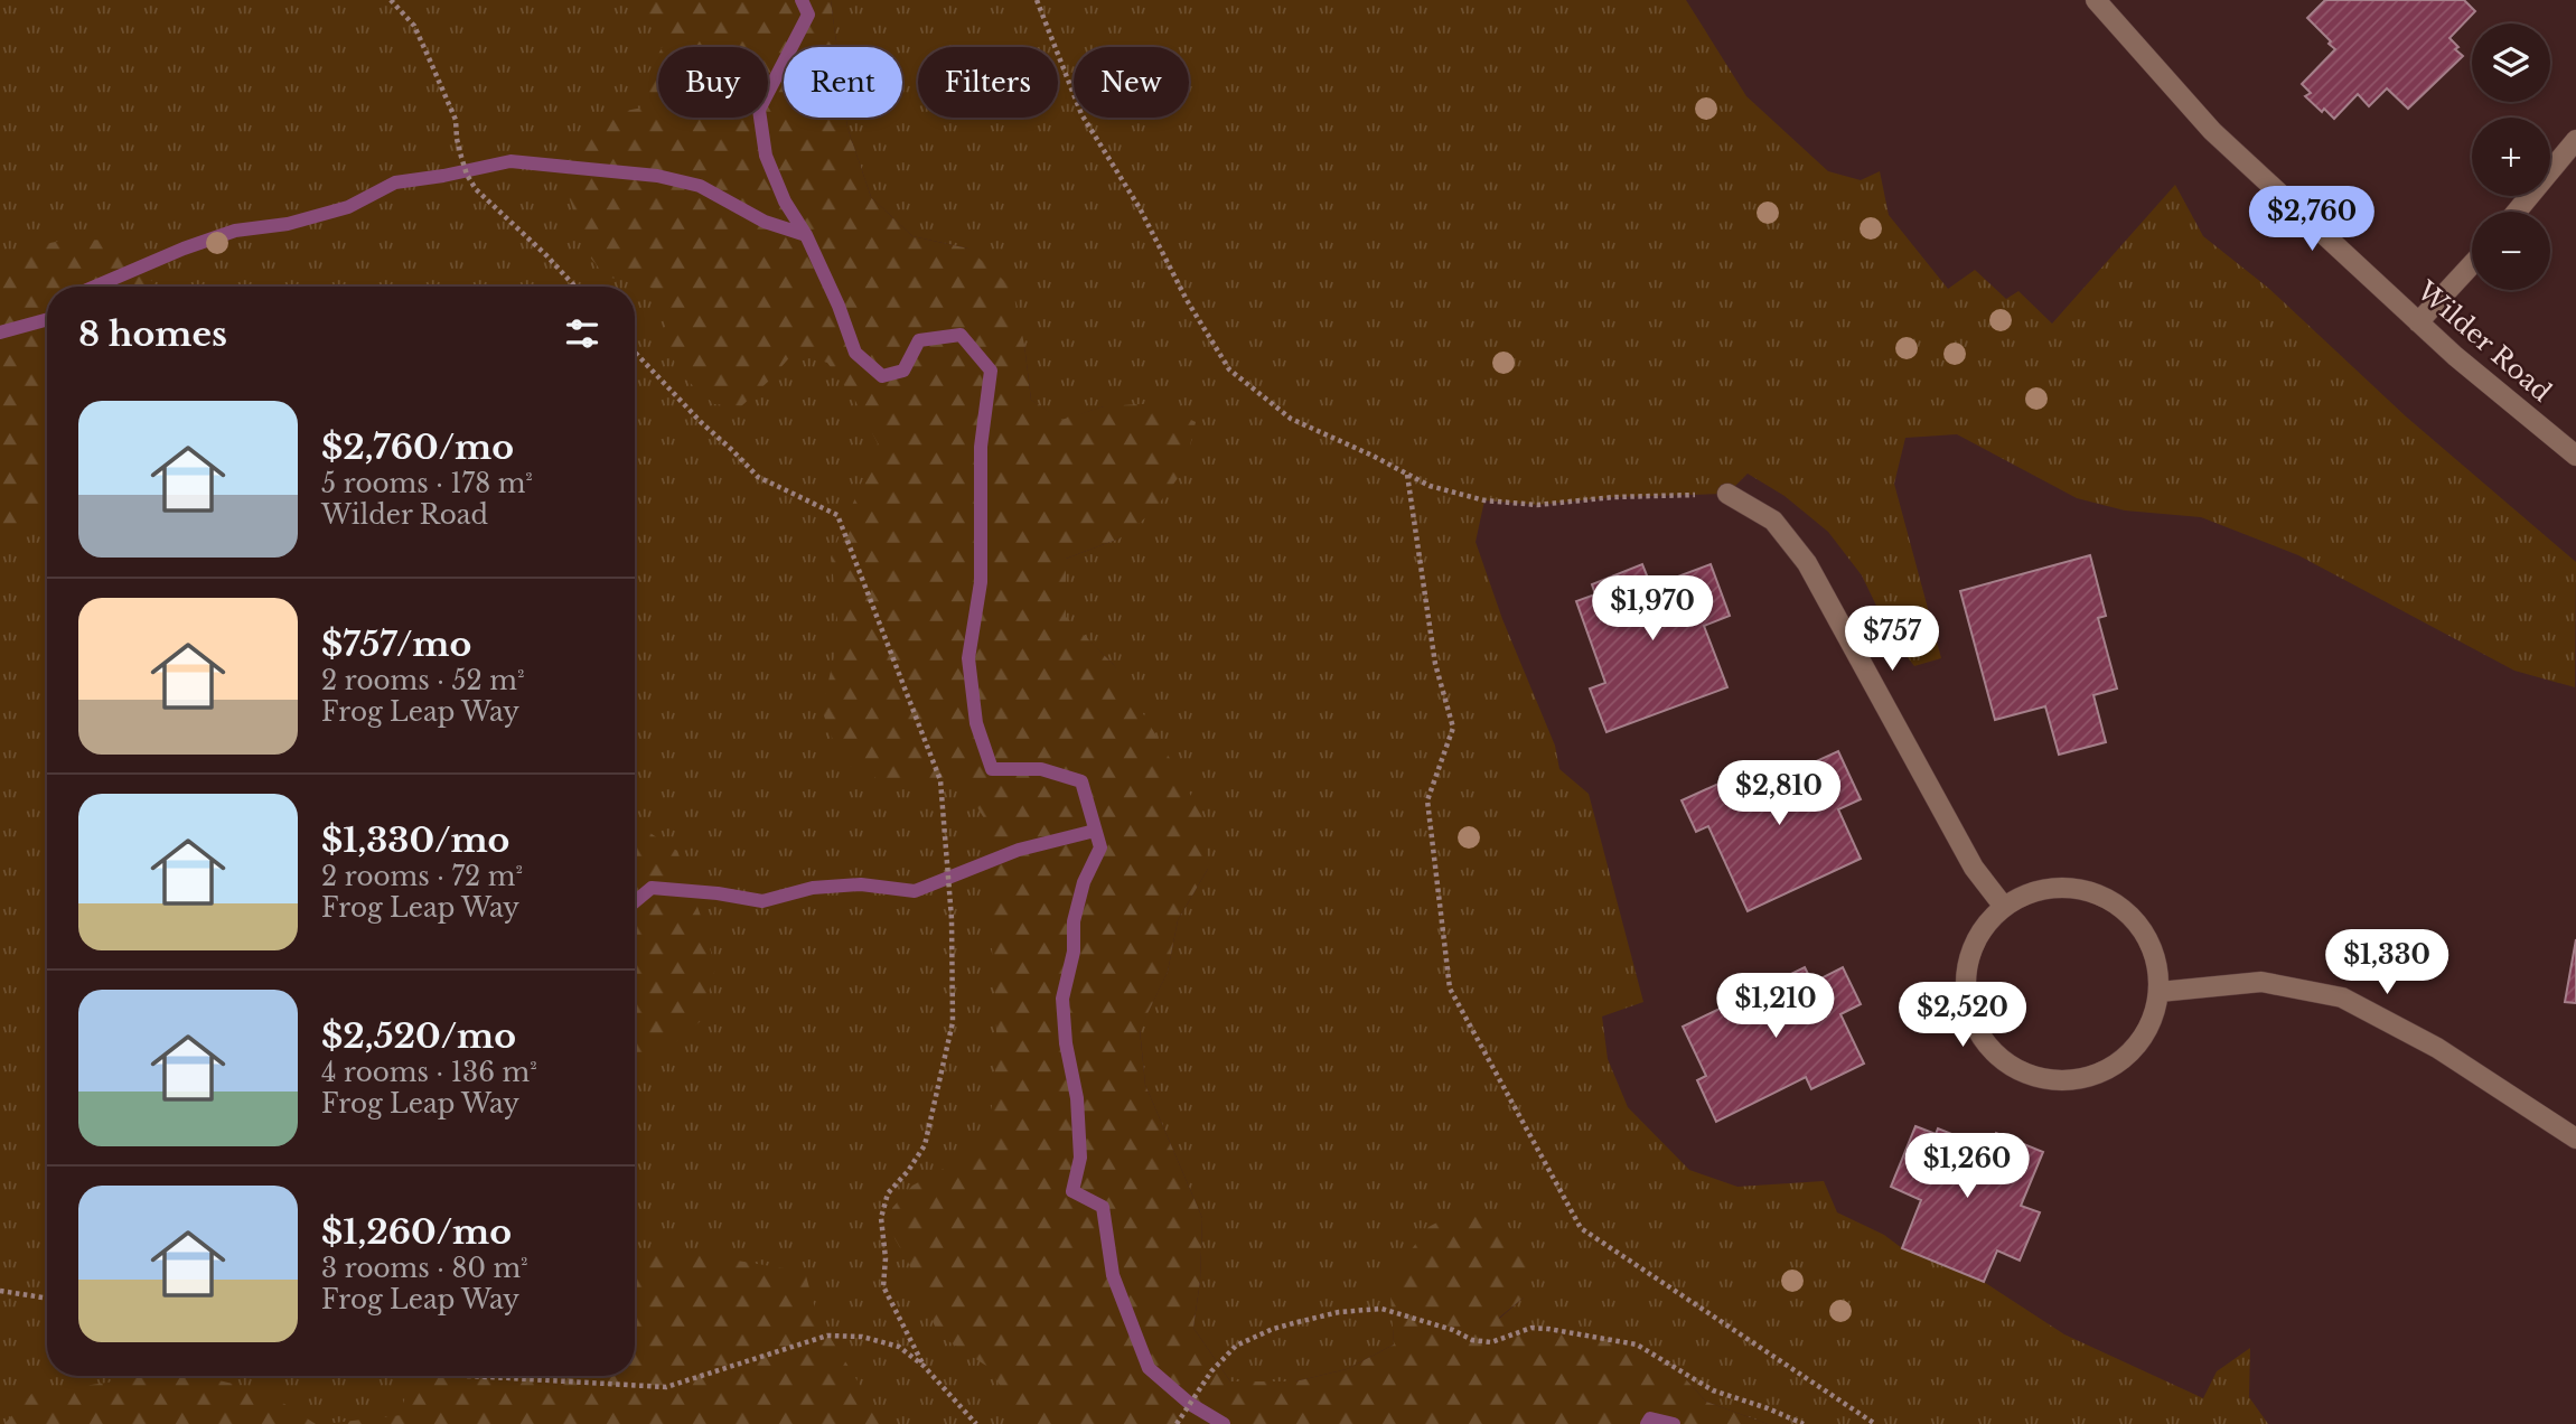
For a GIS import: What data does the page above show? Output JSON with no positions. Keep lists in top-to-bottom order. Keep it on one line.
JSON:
{"streets":{"street":["Wilder Road"]},"page":{"map_buttons":["+","−"],"chip":["Buy","Rent","Filters","New"],"price":["$2,760","$1,970","$757","$2,810","$1,330","$1,210","$2,520","$1,260"],"heading":"8 homes","list":[{"name":"$2,760/mo","note":"5 rooms · 178 m² · Wilder Road"},{"name":"$757/mo","note":"2 rooms · 52 m² · Frog Leap Way"},{"name":"$1,330/mo","note":"2 rooms · 72 m² · Frog Leap Way"},{"name":"$2,520/mo","note":"4 rooms · 136 m² · Frog Leap Way"},{"name":"$1,260/mo","note":"3 rooms · 80 m² · Frog Leap Way"}]}}
